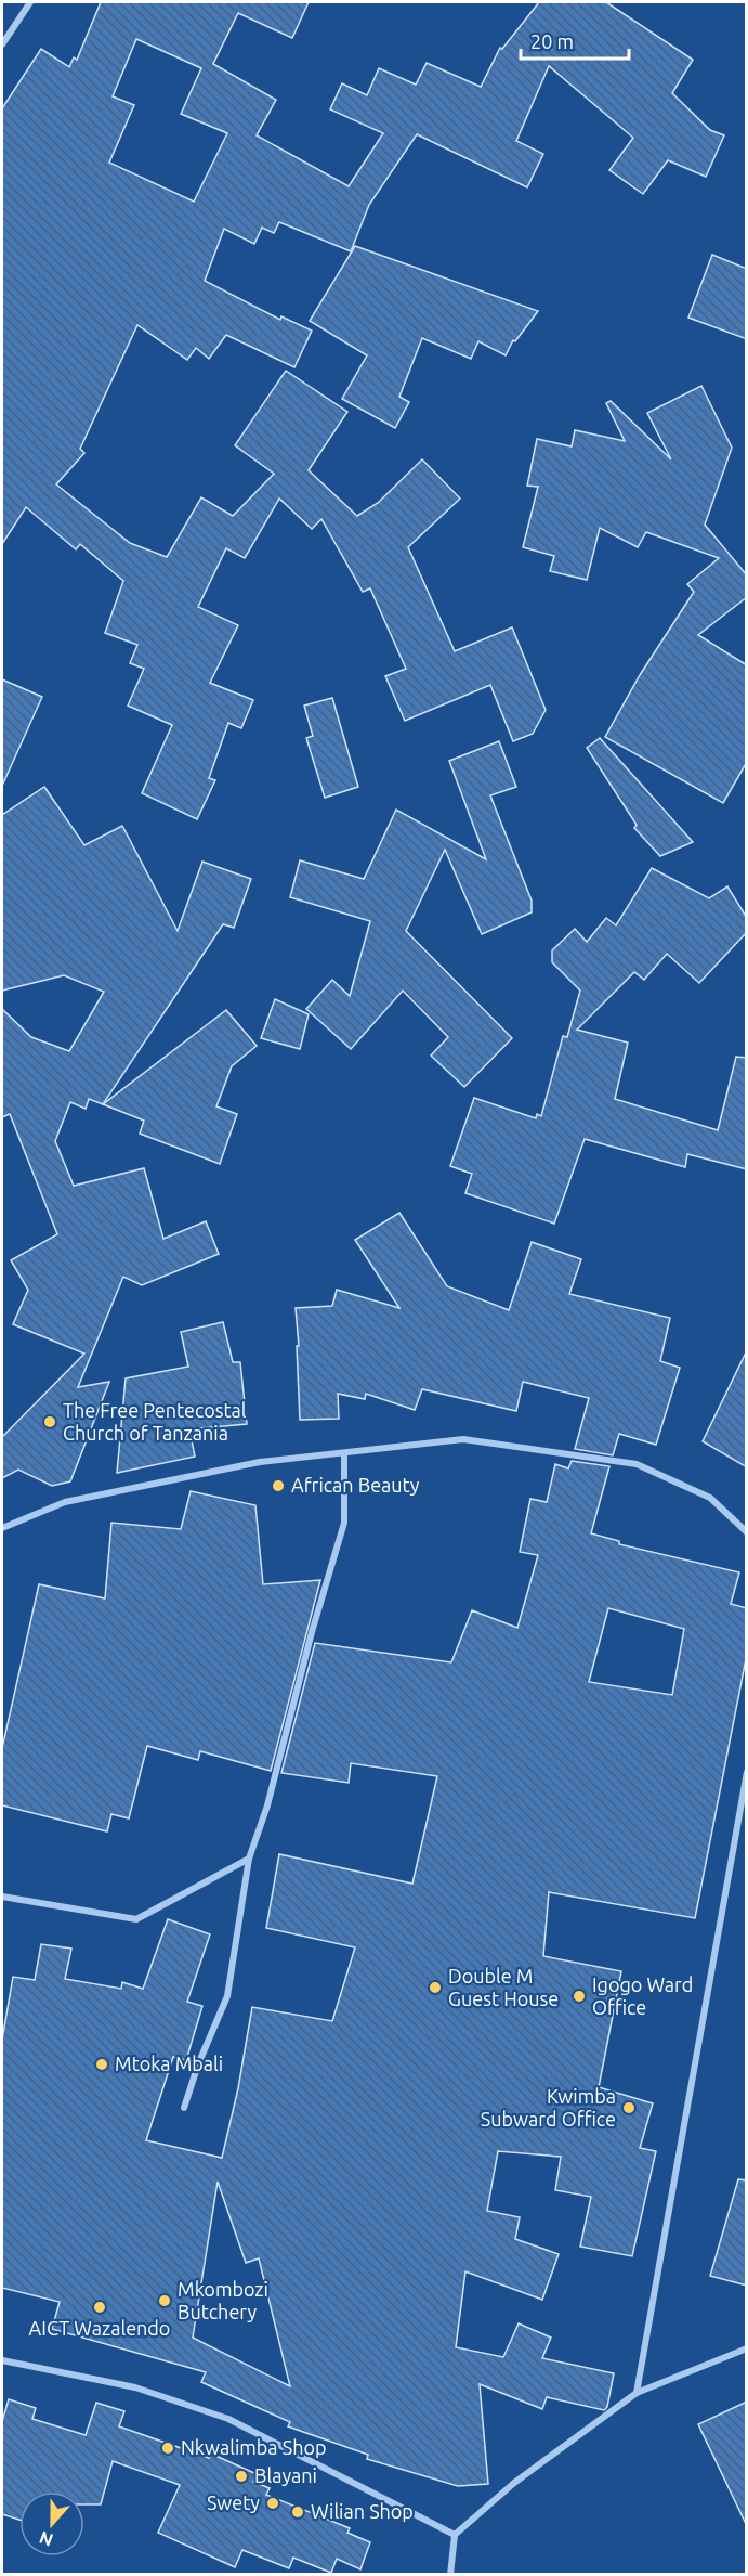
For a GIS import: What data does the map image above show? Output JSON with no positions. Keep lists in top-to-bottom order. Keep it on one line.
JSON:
{"places":["The Free Pentecostal Church of Tanzania","African Beauty","Double M Guest House","Igogo Ward Office","Mtoka Mbali","Kwimba Subward Office","Mkombozi Butchery","AICT Wazalendo","Nkwalimba Shop","Blayani","Swety","Wilian Shop"],"scale_bar":"20 m","north":"bottom"}
